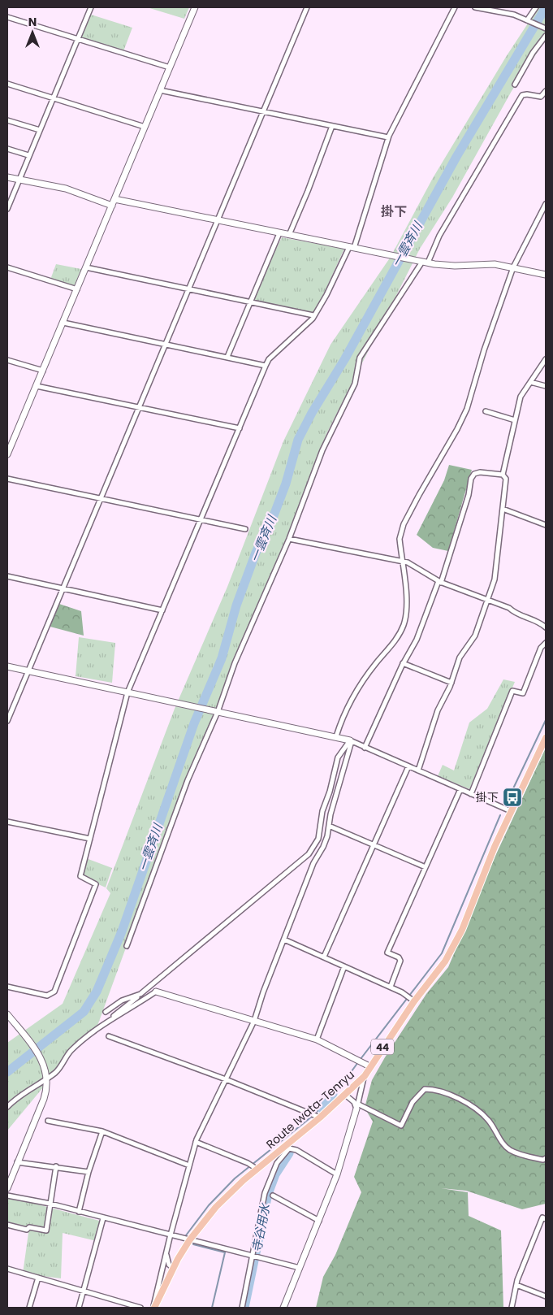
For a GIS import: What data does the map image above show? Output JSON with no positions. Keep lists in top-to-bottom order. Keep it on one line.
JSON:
{"streets":{"main road":["44","Route Iwata-Tenryu"]},"districts":["掛下"],"water":["一雲斉川","寺谷用水"],"places":{"bus stop":["掛下"]},"north":"top"}
